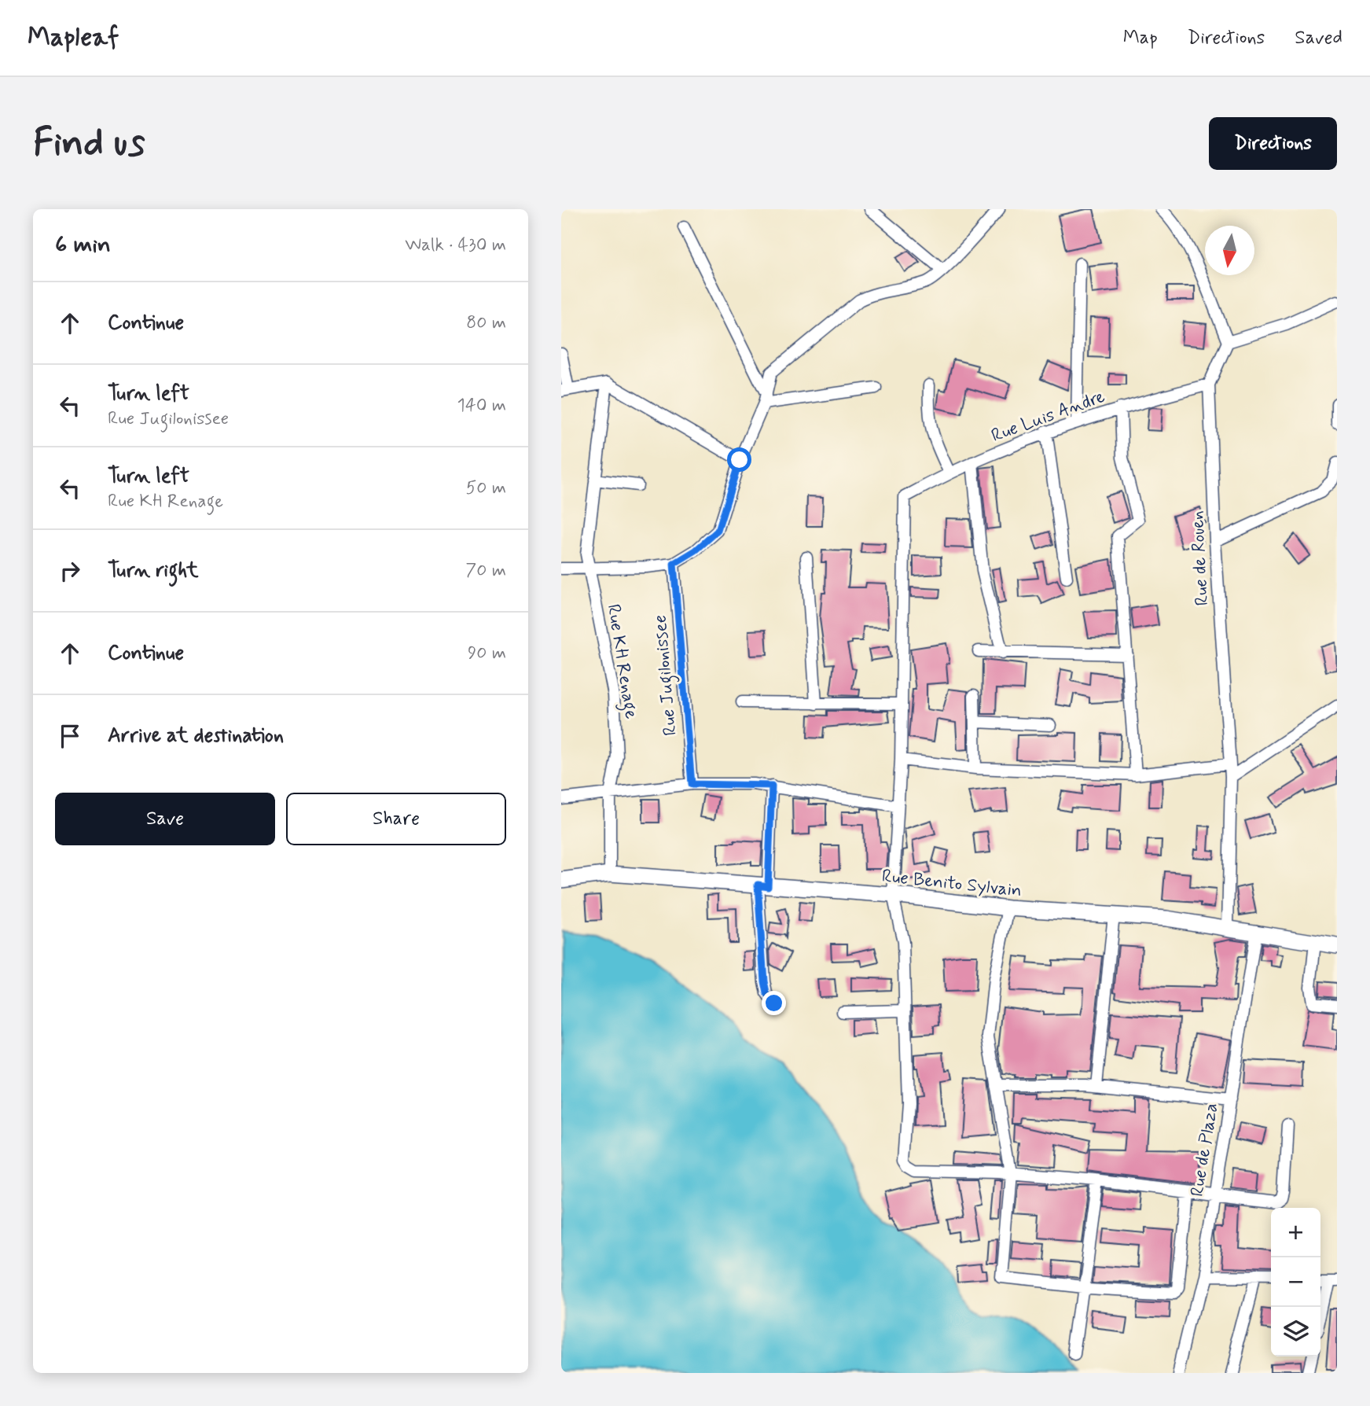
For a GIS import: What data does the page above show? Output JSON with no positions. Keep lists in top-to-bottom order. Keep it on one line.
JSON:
{"streets":{"main road":["Rue Benito Sylvain"],"street":["Rue Luis Andre","Rue de Rouen","Rue KH Renage","Rue Jugilonissee","Rue de Plaza"]},"crossings":[["Rue Luis Andre","Rue de Rouen"],["Rue de Rouen","Rue Benito Sylvain"],["Rue KH Renage","Rue Benito Sylvain"],["Rue Benito Sylvain","Rue de Plaza"]],"north":"bottom","page":{"header":"Mapleaf","nav":["Map","Directions","Saved"],"buttons":["Directions",["Save","Share"]],"title":"Find us","heading":["6 min","Walk · 430 m"],"list":[["Continue","80 m"],["Turn left","Rue Jugilonissee","140 m"],["Turn left","Rue KH Renage","50 m"],["Turn right","70 m"],["Continue","90 m"],"Arrive at destination"],"map_buttons":["+","−"]}}
